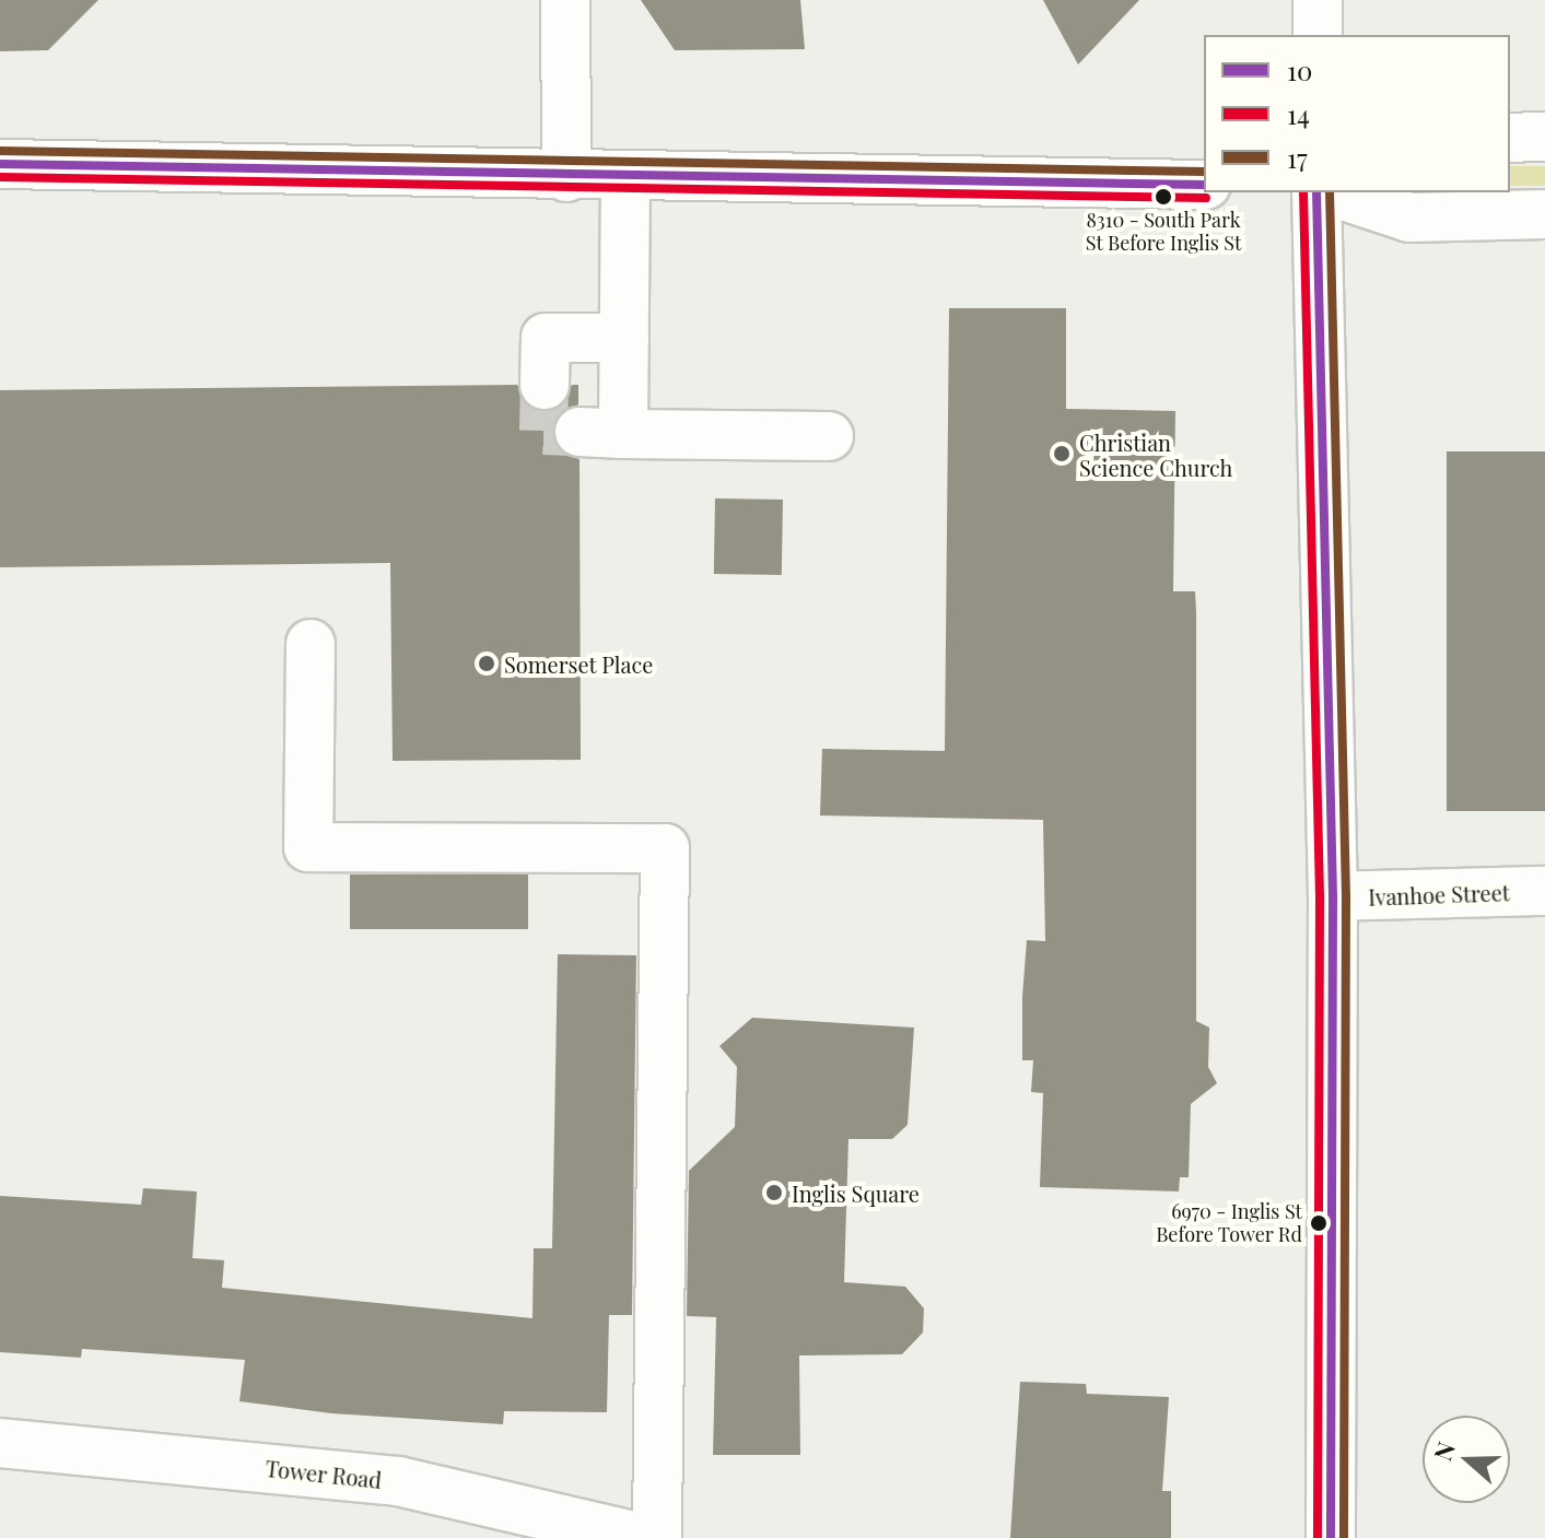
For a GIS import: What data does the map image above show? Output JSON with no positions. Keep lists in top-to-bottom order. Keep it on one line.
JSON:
{"streets":{"street":["Ivanhoe Street","Tower Road"]},"places":["8310 - South Park St Before Inglis St","Christian Science Church","Somerset Place","Inglis Square","6970 - Inglis St Before Tower Rd"],"lines":["transit line 17","transit line 10","transit line 14"],"legend":["10","14","17"],"north":"left"}
